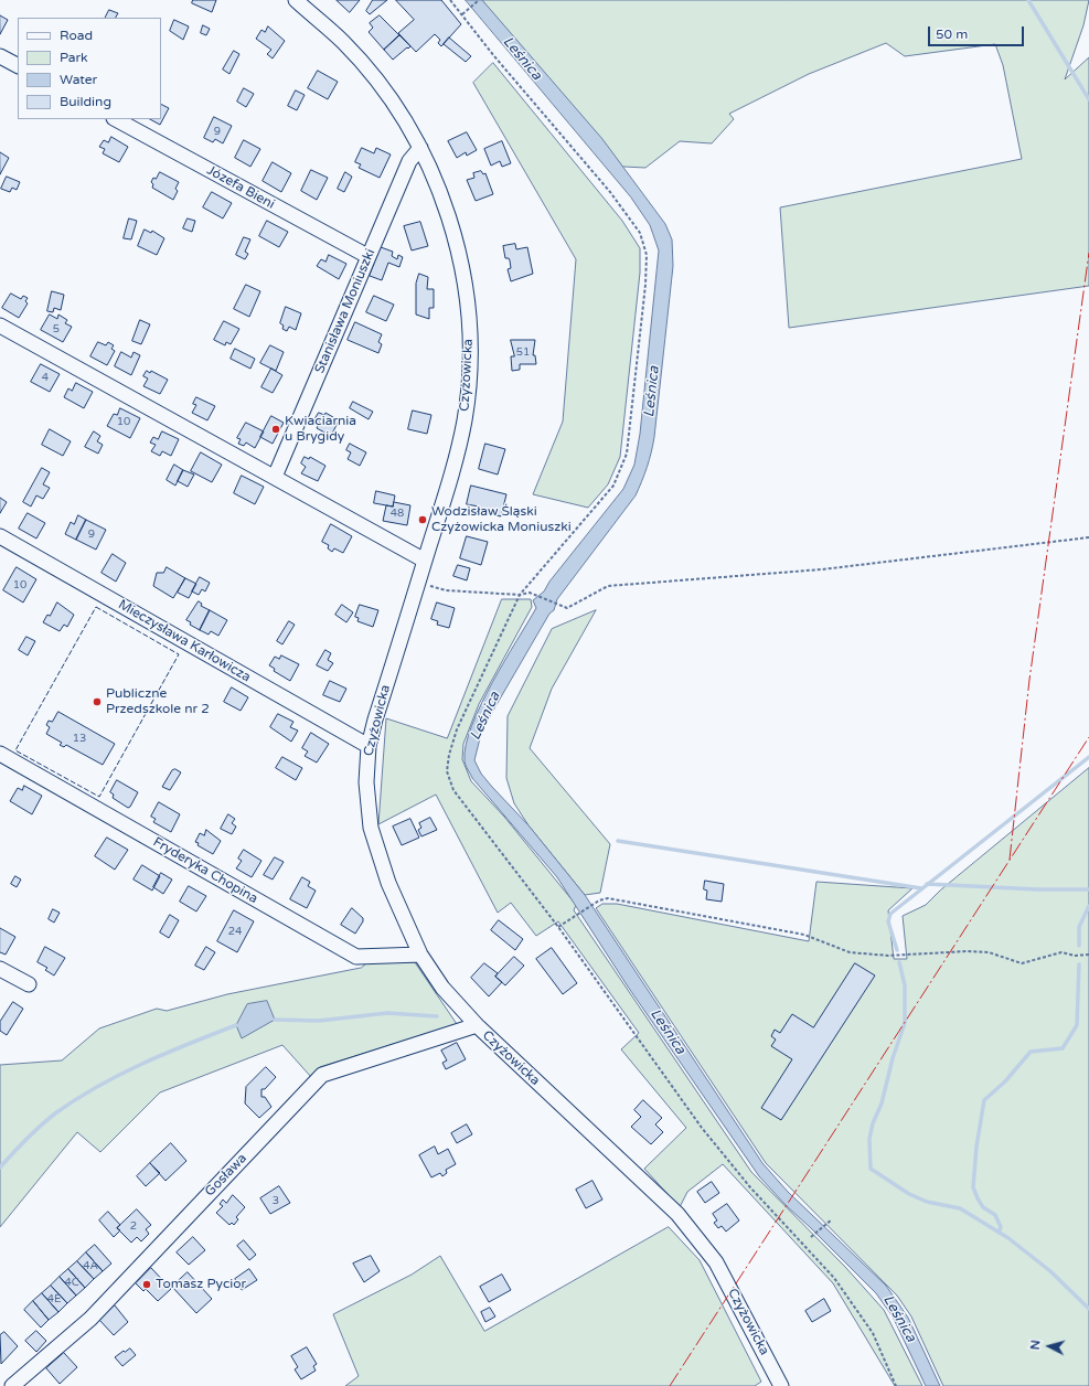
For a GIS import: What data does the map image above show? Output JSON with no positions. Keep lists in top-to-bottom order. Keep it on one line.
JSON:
{"streets":{"street":["Józefa Bieni","Stanisława Moniuszki","Czyżowicka","Mieczysława Karłowicza","Fryderyka Chopina","Gosława"]},"crossings":[["Józefa Bieni","Stanisława Moniuszki"],["Stanisława Moniuszki","Czyżowicka"],["Czyżowicka","Mieczysława Karłowicza"],["Czyżowicka","Fryderyka Chopina"],["Czyżowicka","Gosława"]],"water":["Leśnica"],"places":["Kwiaciarnia u Brygidy","Wodzisław Śląski Czyżowicka Moniuszki","Publiczne Przedszkole nr 2","Tomasz Pycior"],"house_numbers":["9","5","51","4","10","48","9","10","13","24","3","2","4A","4C","4E"],"legend":["Road","Park","Water","Building"],"scale_bar":"50 m","north":"left"}
